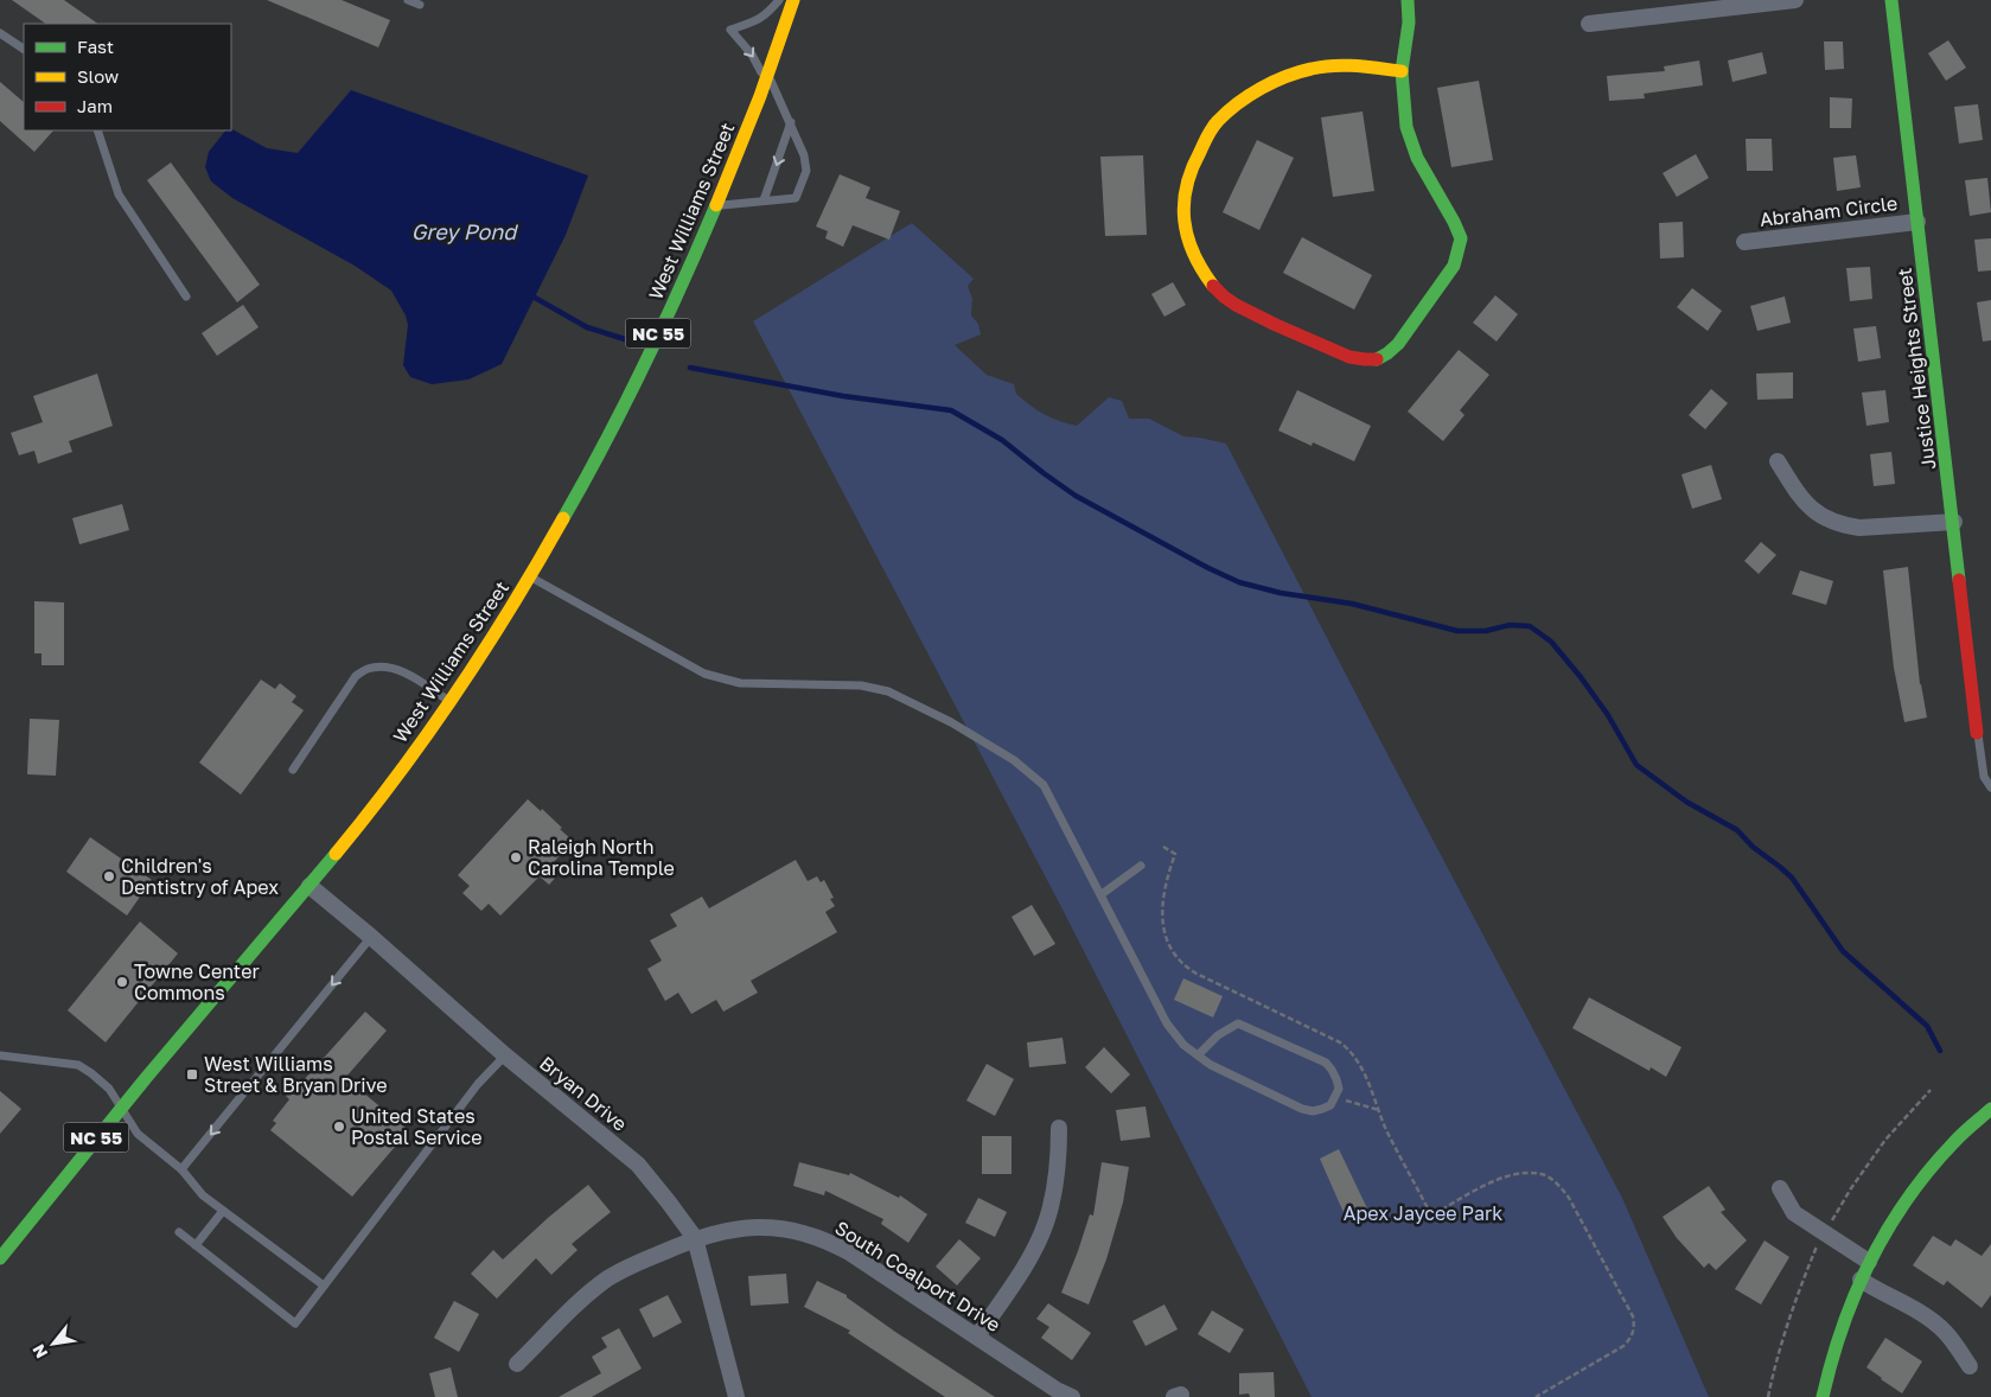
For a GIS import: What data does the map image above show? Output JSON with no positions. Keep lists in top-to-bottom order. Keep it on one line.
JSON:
{"streets":{"main road":["West Williams Street","NC 55","Justice Heights Street"],"street":["Abraham Circle","Bryan Drive","South Coalport Drive"]},"crossings":[["West Williams Street","Bryan Drive"],["Abraham Circle","Justice Heights Street"],["Bryan Drive","South Coalport Drive"]],"water":["Grey Pond"],"parks":["Apex Jaycee Park"],"places":{"other":["Raleigh North Carolina Temple","Children's Dentistry of Apex","Towne Center Commons","United States Postal Service"],"transit":["West Williams Street & Bryan Drive"]},"legend":["Fast","Slow","Jam"],"north":"bottom left"}
